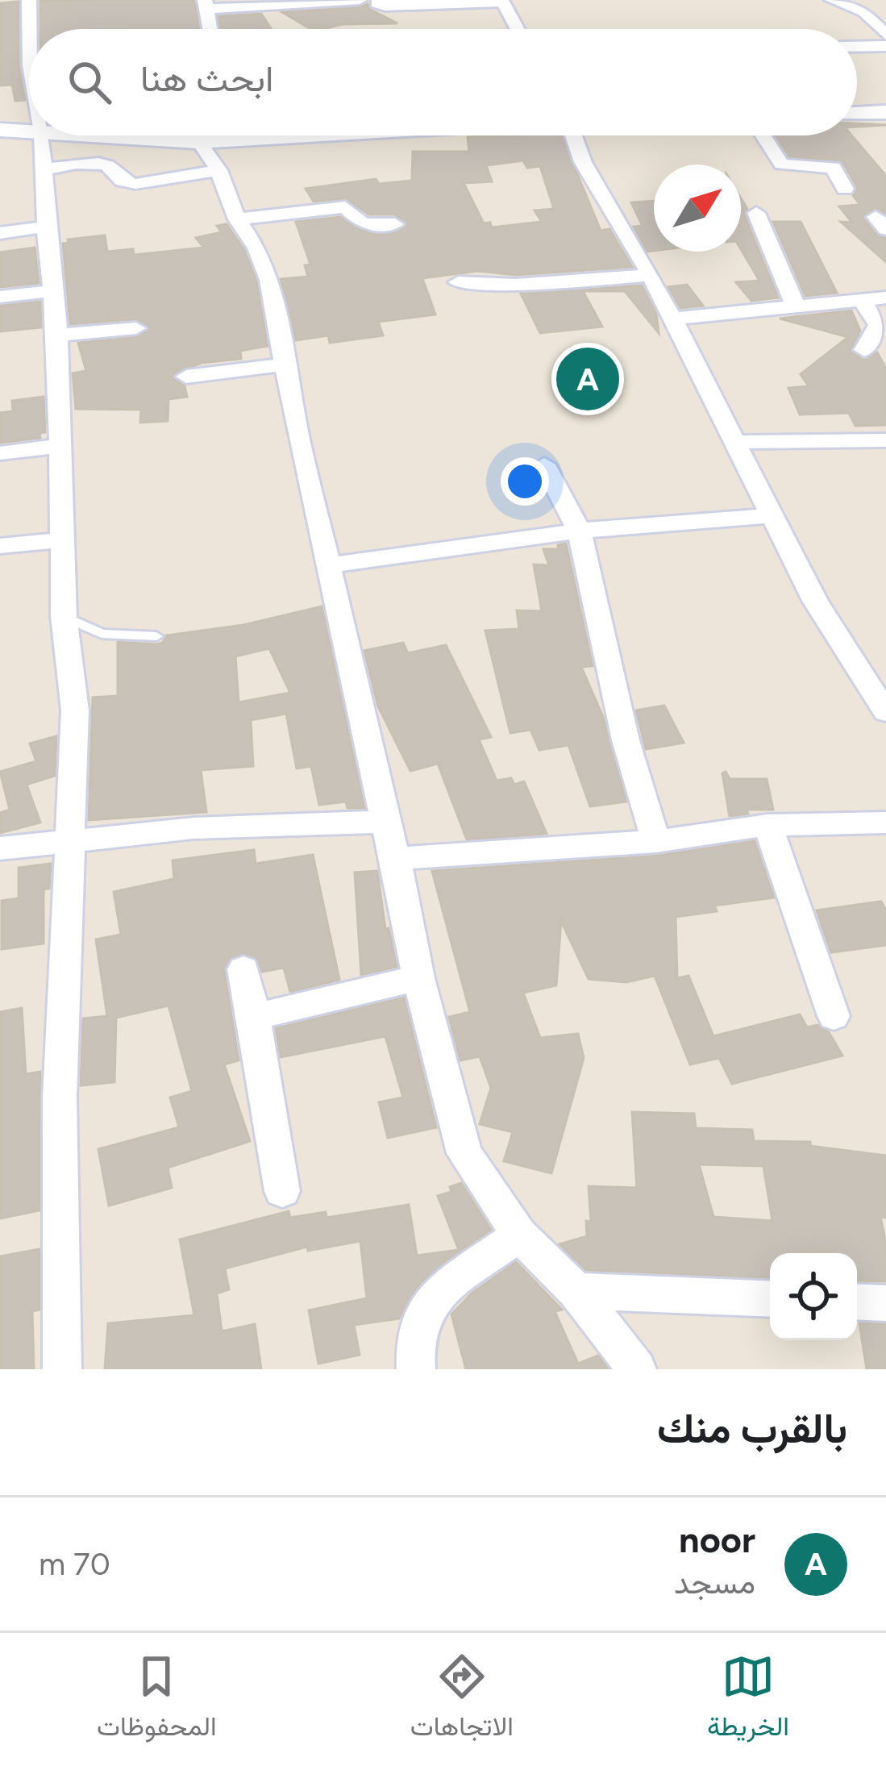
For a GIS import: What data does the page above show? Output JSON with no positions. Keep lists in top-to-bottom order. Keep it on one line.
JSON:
{"north":"top right","page":{"search":"ابحث هنا","pins":"A","heading":"بالقرب منك","list":[{"mark":"A","name":"noor","note":"مسجد","value":"70 m"}],"nav":["الخريطة","الاتجاهات","المحفوظات"]}}
